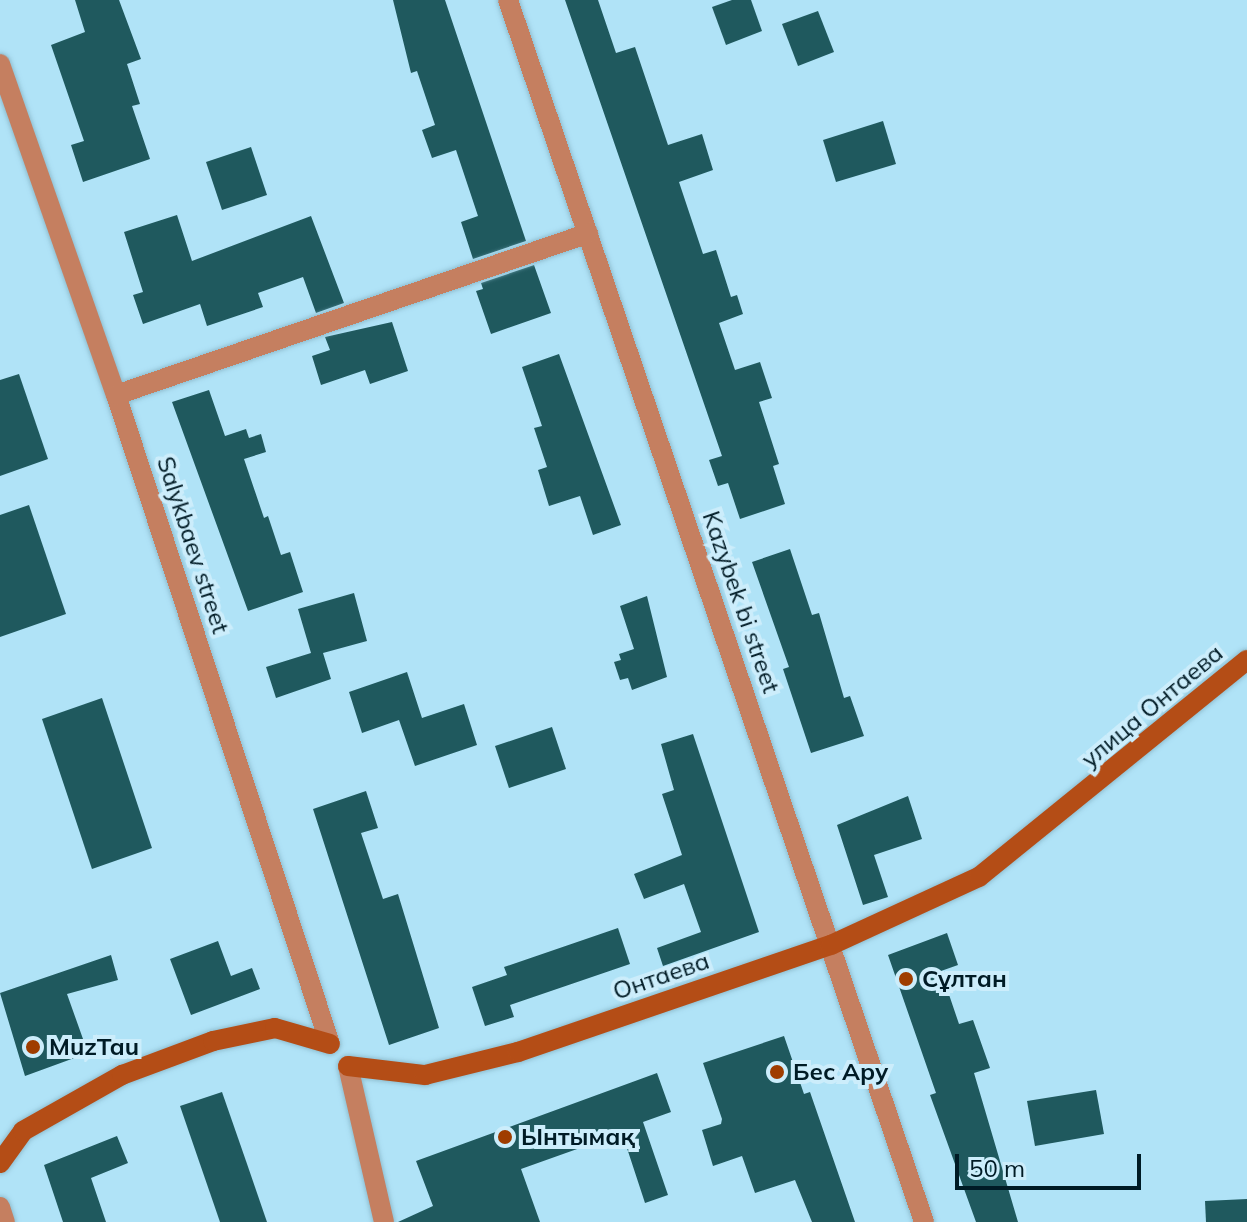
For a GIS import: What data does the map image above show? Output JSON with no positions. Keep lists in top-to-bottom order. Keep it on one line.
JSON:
{"streets":{"main road":["улица Онтаева","Онтаева"],"street":["Salykbaev street","Kazybek bi street"]},"crossings":[["Kazybek bi street","Онтаева"],["улица Онтаева","Онтаева"]],"places":["Сұлтан","MuzTau","Бес Ару","Ынтымақ"],"scale_bar":"50 m"}
